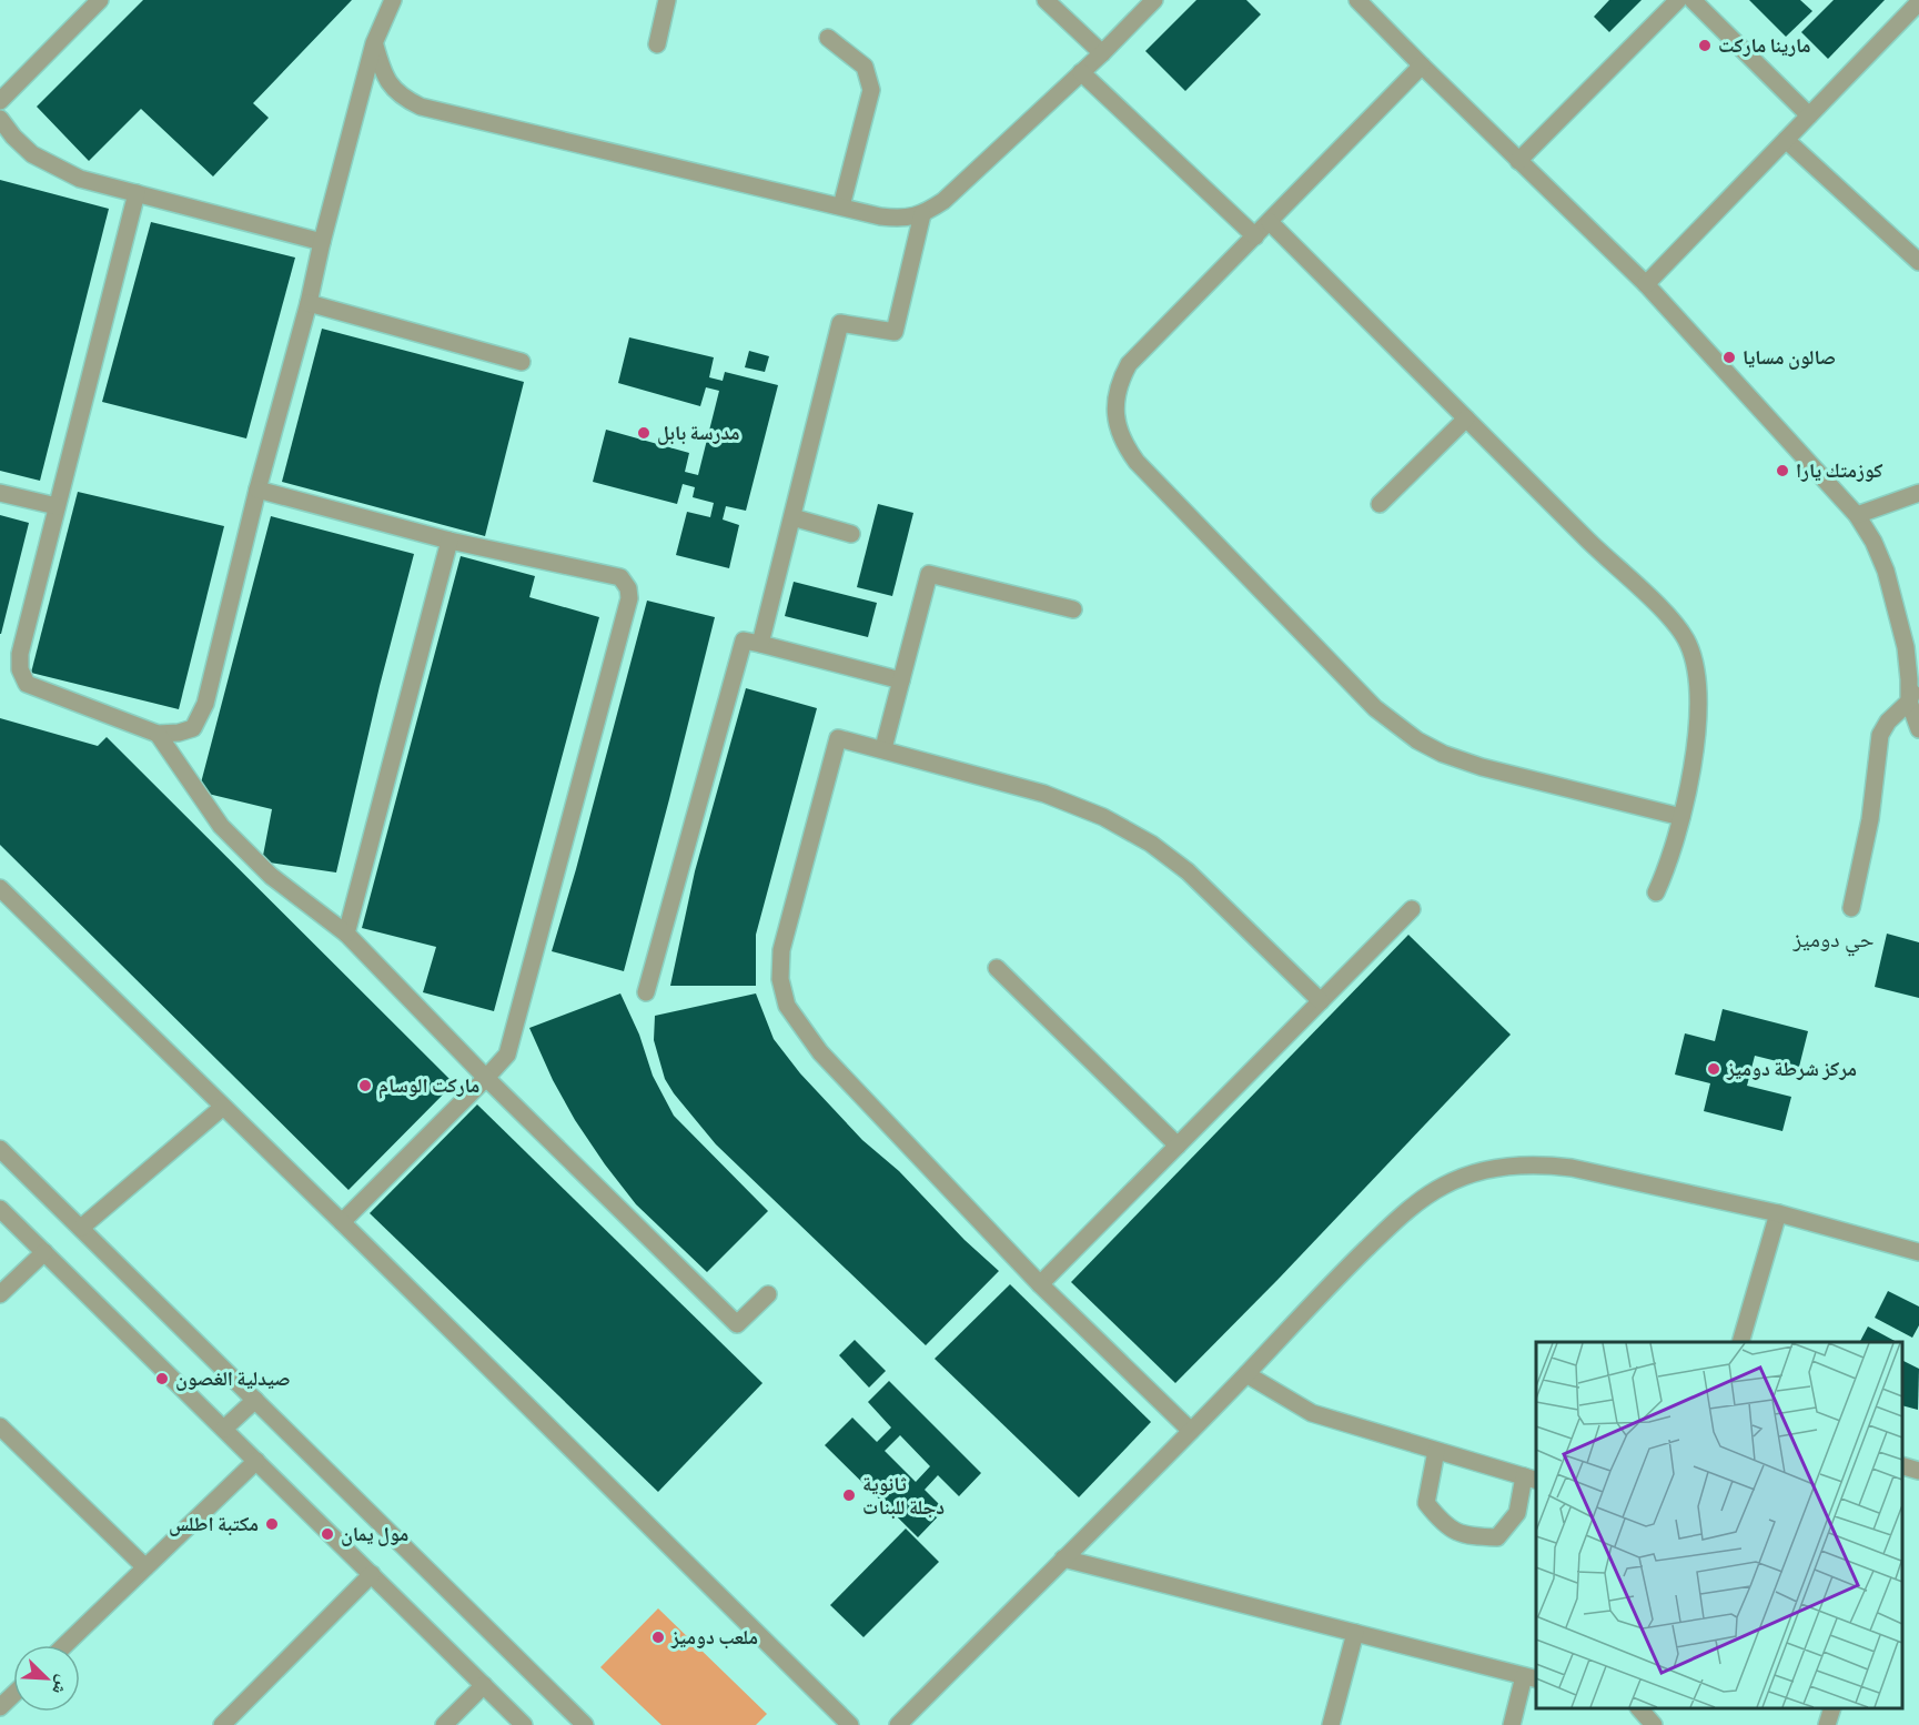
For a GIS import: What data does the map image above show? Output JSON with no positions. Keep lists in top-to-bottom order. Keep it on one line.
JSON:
{"districts":["حي دوميز"],"places":["مارينا ماركت","صالون مسايا","مدرسة بابل","كوزمتك يارا","مركز شرطة دوميز","ماركت الوسام","صيدلية الغصون","ثانوية دجلة للبنات","مكتبة اطلس","مول يمان","ملعب دوميز"],"north":"bottom right"}
